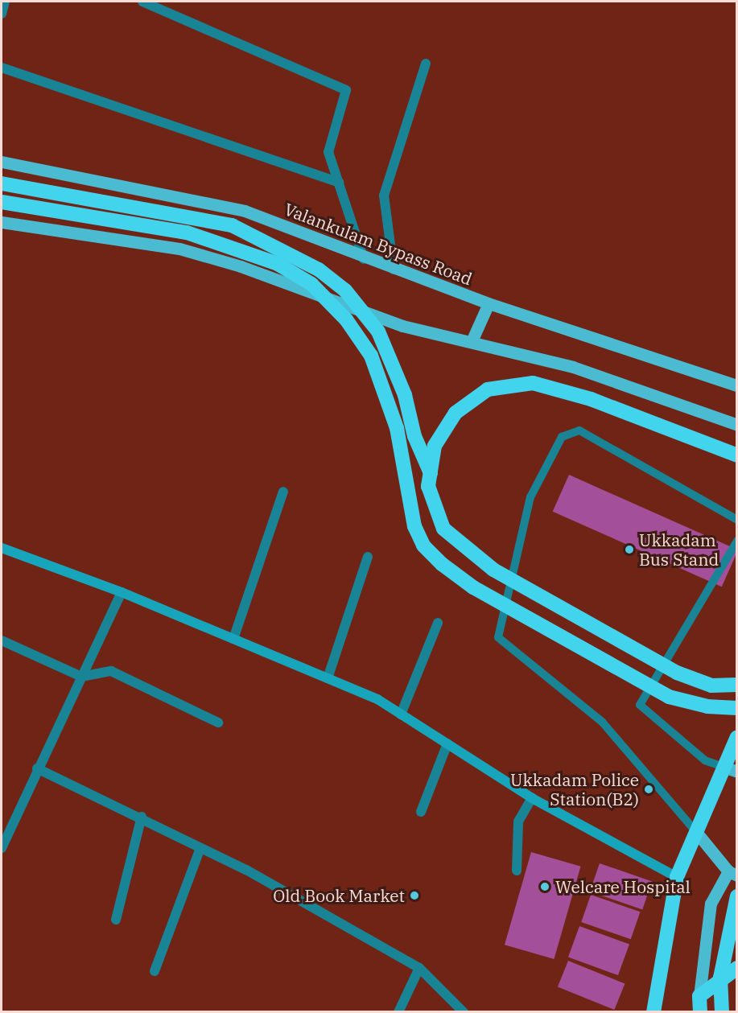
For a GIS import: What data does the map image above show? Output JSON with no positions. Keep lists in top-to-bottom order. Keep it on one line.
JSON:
{"streets":{"main road":["Valankulam Bypass Road"]},"places":["Ukkadam Bus Stand","Ukkadam Police Station(B2)","Welcare Hospital","Old Book Market"]}
